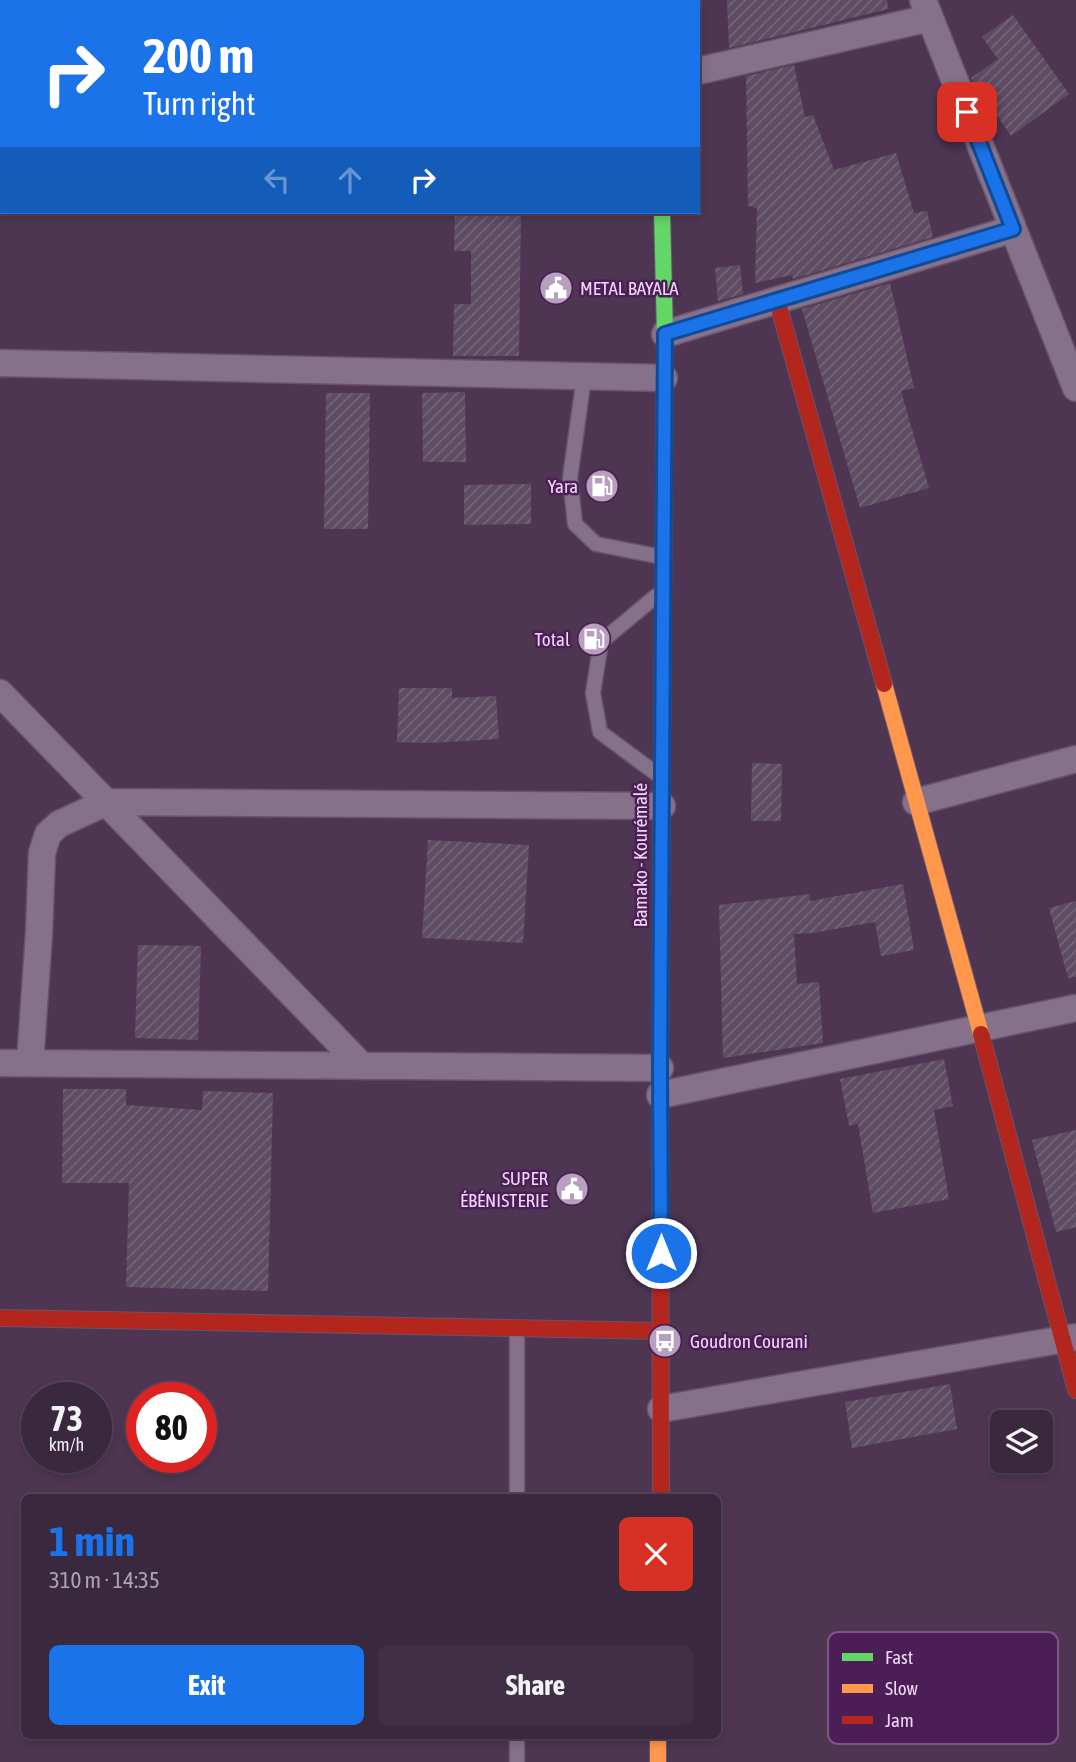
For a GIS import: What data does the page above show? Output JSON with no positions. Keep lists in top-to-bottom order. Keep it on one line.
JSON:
{"streets":{"main road":["Bamako - Kourémalé"]},"places":{"public building":["METAL BAYALA","SUPER ÉBÉNISTERIE"],"fuel station":["Yara","Total"],"bus stop":["Goudron Courani"]},"legend":["Fast","Slow","Jam"],"page":{"turn":["200 m","Turn right"],"speed":"73 km/h","limit":"80","heading":["1 min","310 m · 14:35"],"buttons":["Exit","Share"]}}
